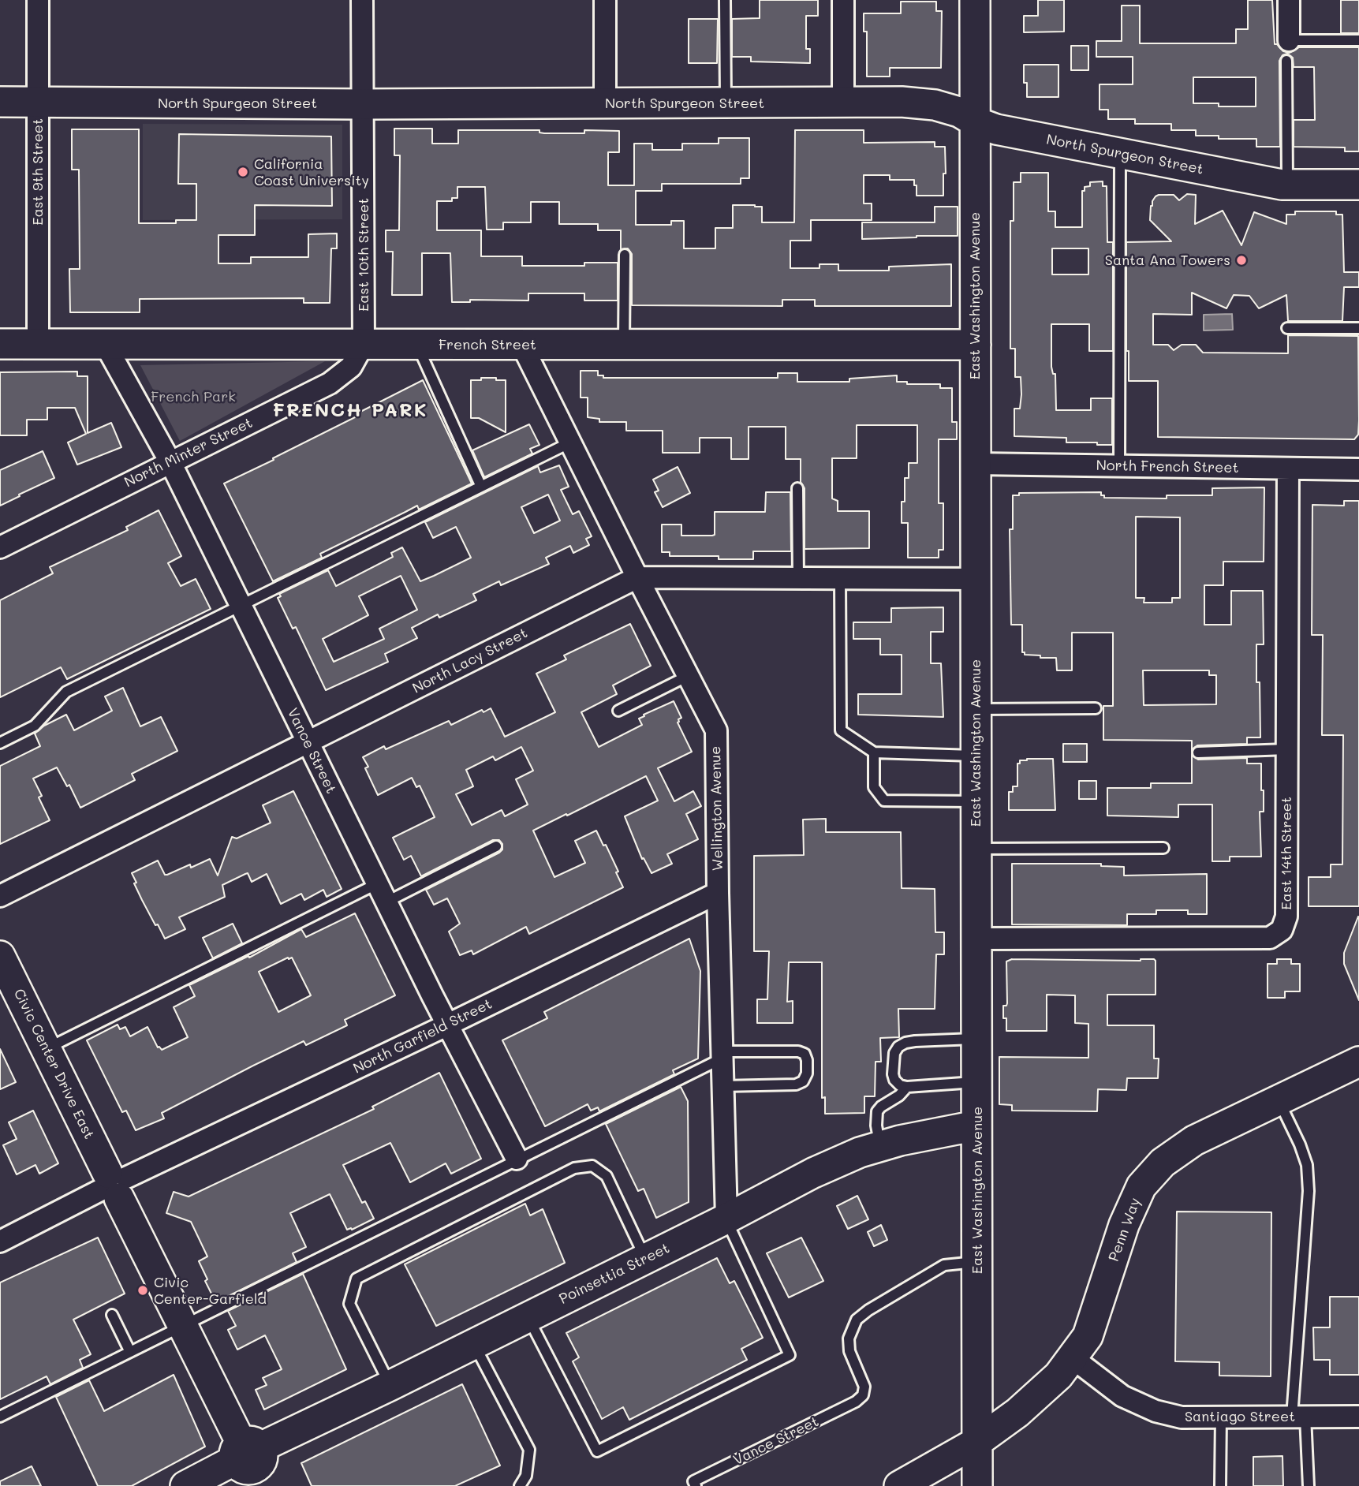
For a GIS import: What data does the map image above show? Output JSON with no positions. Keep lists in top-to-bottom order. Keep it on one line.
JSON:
{"streets":{"street":["North Spurgeon Street","East 9th Street","East 10th Street","East Washington Avenue","French Street","North Minter Street","North French Street","North Lacy Street","Vance Street","Wellington Avenue","East 14th Street","North Garfield Street","Civic Center Drive East","Penn Way","Poinsettia Street","Santiago Street"]},"crossings":[["North Spurgeon Street","East 9th Street"],["North Spurgeon Street","East 10th Street"],["North Spurgeon Street","East Washington Avenue"],["East 9th Street","French Street"],["East 10th Street","French Street"],["East 10th Street","North Minter Street"],["East Washington Avenue","French Street"],["East Washington Avenue","North French Street"],["East Washington Avenue","North Lacy Street"],["East Washington Avenue","Vance Street"],["East Washington Avenue","East 14th Street"],["East Washington Avenue","Penn Way"],["East Washington Avenue","Poinsettia Street"],["French Street","North Minter Street"],["French Street","Vance Street"],["French Street","Wellington Avenue"],["North Minter Street","Vance Street"],["North French Street","East 14th Street"],["North Lacy Street","Vance Street"],["North Lacy Street","Wellington Avenue"],["Vance Street","North Garfield Street"],["Wellington Avenue","North Garfield Street"],["Wellington Avenue","Poinsettia Street"],["North Garfield Street","Civic Center Drive East"],["Civic Center Drive East","Poinsettia Street"],["Penn Way","Santiago Street"]],"districts":["FRENCH PARK"],"parks":["French Park"],"places":["California Coast University","Santa Ana Towers","Civic Center-Garfield"]}
